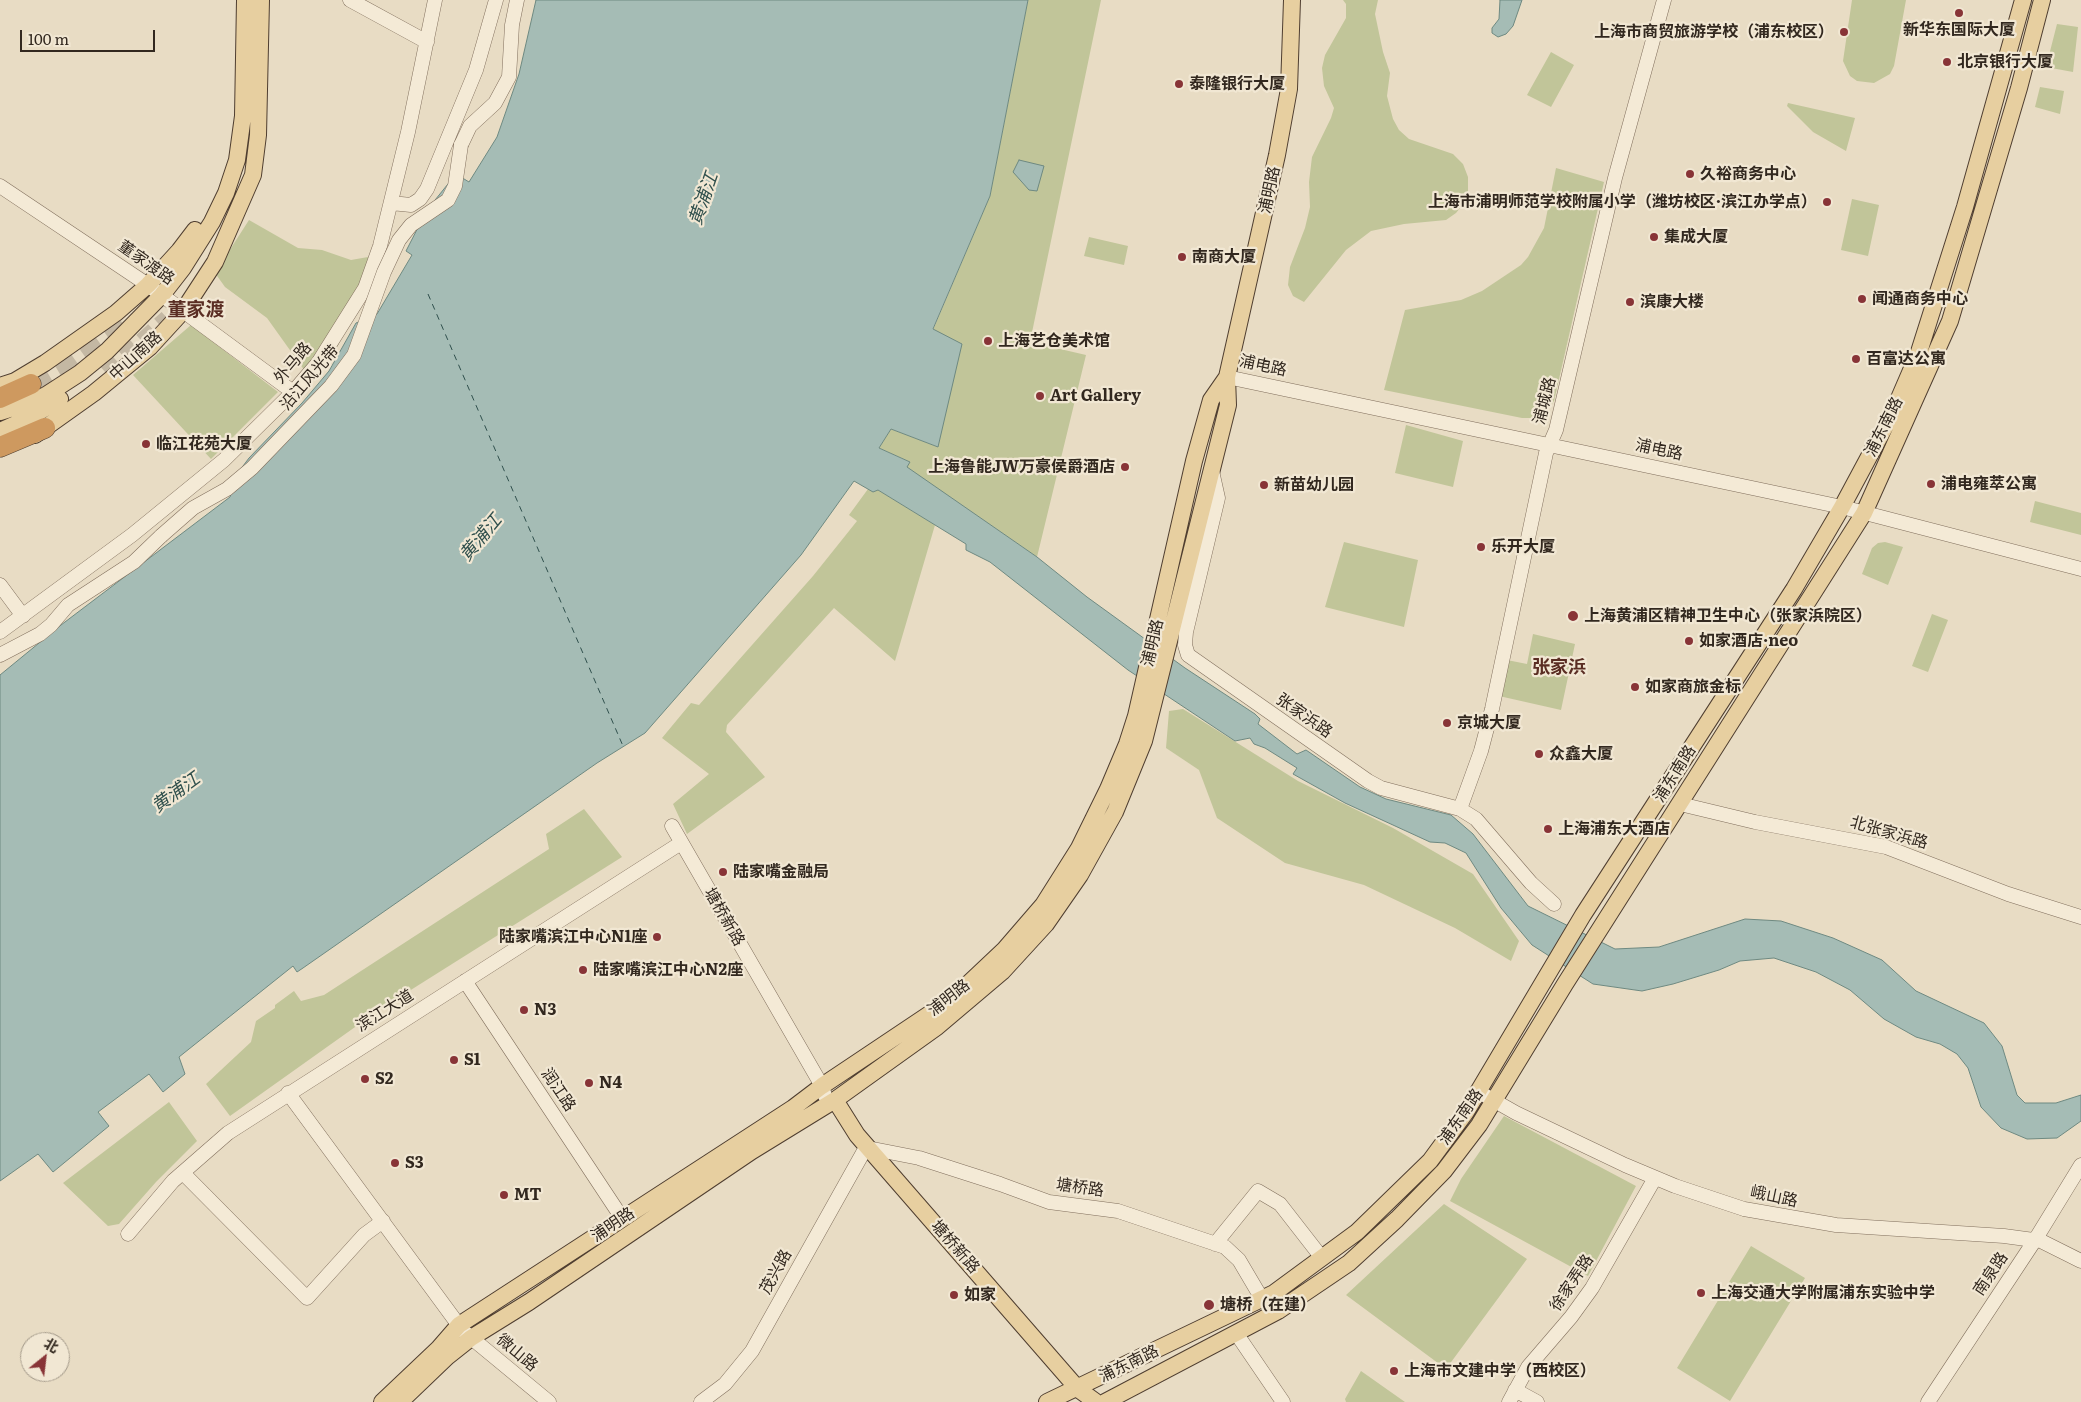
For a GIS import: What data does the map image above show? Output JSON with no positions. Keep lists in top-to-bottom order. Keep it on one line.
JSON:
{"streets":{"main road":["浦明路","中山南路","浦东南路","塘桥新路"],"street":["董家渡路","外马路","浦电路","沿江风光带","浦城路","张家浜路","北张家浜路","滨江大道","润江路","塘桥路","峨山路","茂兴路","南泉路","徐家弄路","微山路"]},"crossings":[["浦明路","浦电路"],["浦明路","张家浜路"],["浦明路","塘桥新路"],["浦明路","润江路"],["浦明路","微山路"],["董家渡路","中山南路"],["董家渡路","外马路"],["浦电路","浦城路"],["浦电路","浦东南路"],["浦城路","张家浜路"],["浦东南路","北张家浜路"],["浦东南路","塘桥新路"],["浦东南路","塘桥路"],["浦东南路","峨山路"],["塘桥新路","滨江大道"],["塘桥新路","塘桥路"],["塘桥新路","茂兴路"],["滨江大道","润江路"],["滨江大道","微山路"],["塘桥路","茂兴路"],["峨山路","南泉路"],["峨山路","徐家弄路"]],"districts":["董家渡","张家浜"],"water":["黄浦江"],"places":["新华东国际大厦","上海市商贸旅游学校（浦东校区）","北京银行大厦","泰隆银行大厦","久裕商务中心","上海市浦明师范学校附属小学（潍坊校区·滨江办学点）","集成大厦","南商大厦","闻通商务中心","滨康大楼","上海艺仓美术馆","百富达公寓","Art Gallery","临江花苑大厦","上海鲁能JW万豪侯爵酒店","浦电雍萃公寓","新苗幼儿园","乐开大厦","上海黄浦区精神卫生中心（张家浜院区）","如家酒店·neo","如家商旅金标","京城大厦","众鑫大厦","上海浦东大酒店","陆家嘴金融局","陆家嘴滨江中心N1座","陆家嘴滨江中心N2座","N3","S1","S2","N4","S3","MT","上海交通大学附属浦东实验中学","如家","塘桥（在建）","上海市文建中学（西校区）"],"scale_bar":"100 m","north":"top right"}
